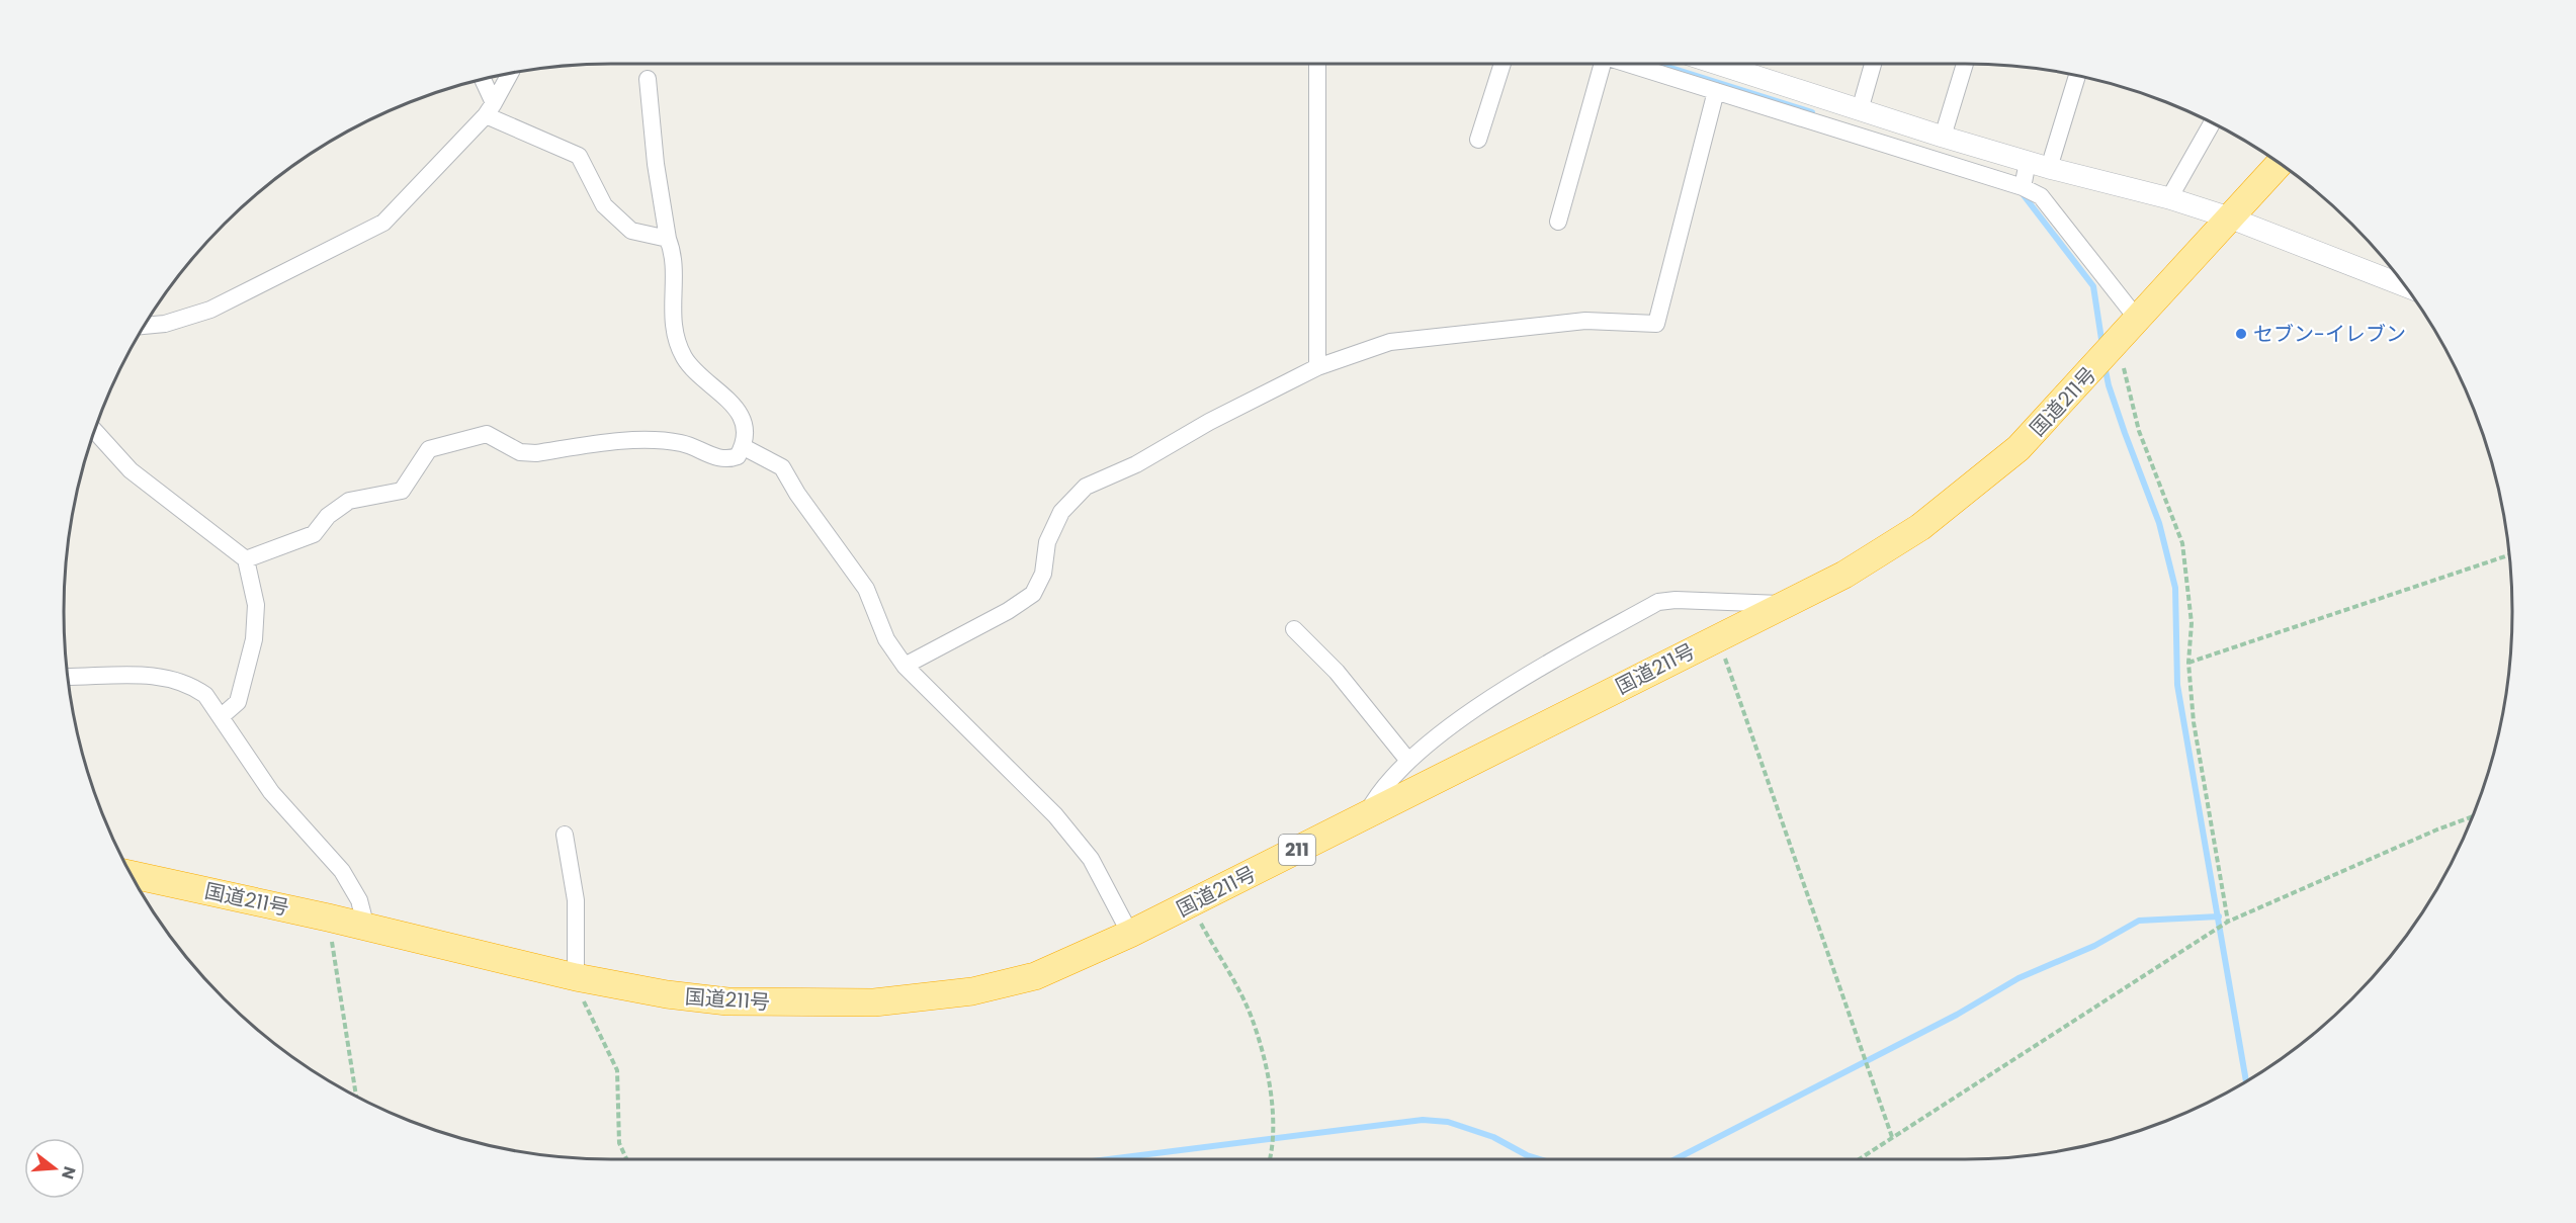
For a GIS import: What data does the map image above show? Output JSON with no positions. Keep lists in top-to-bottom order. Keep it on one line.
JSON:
{"streets":{"highway":["国道211号","211"]},"places":["セブン-イレブン"],"north":"right"}
